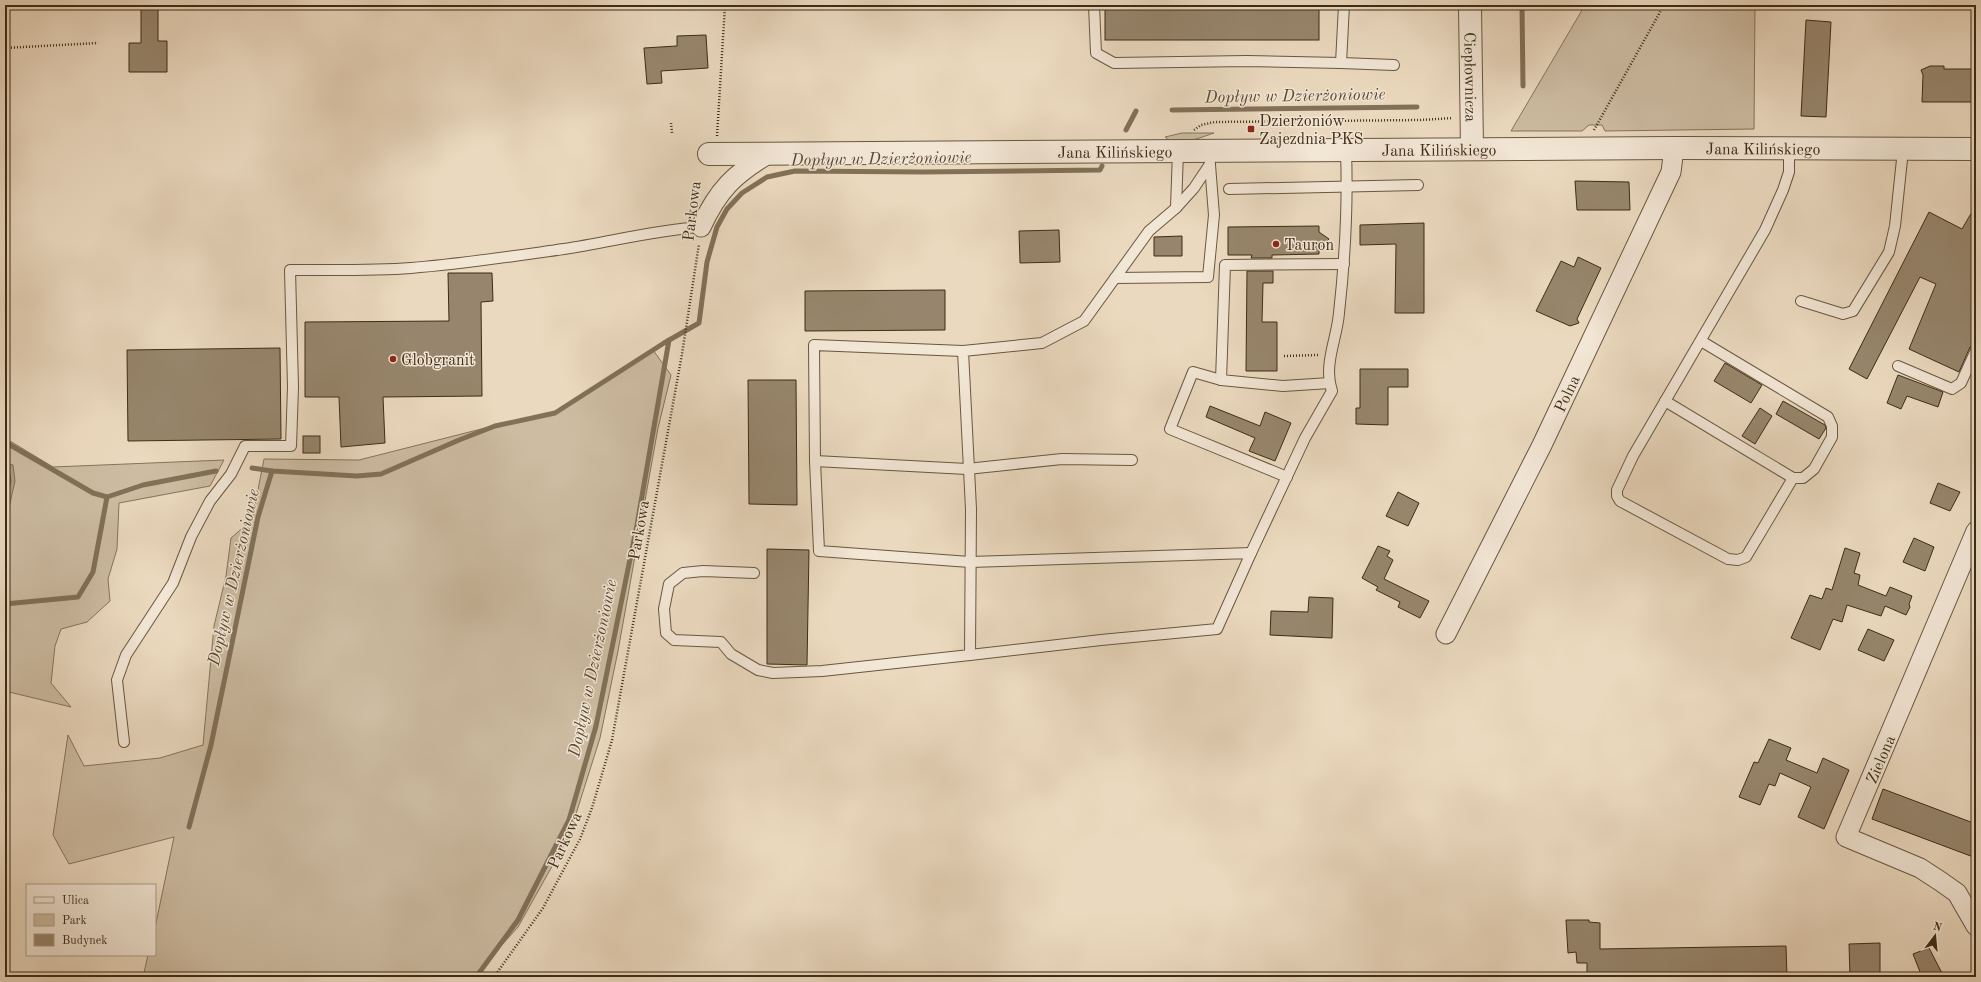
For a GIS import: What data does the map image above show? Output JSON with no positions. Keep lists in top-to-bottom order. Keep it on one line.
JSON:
{"streets":{"street":["Ciepłownicza","Jana Kilińskiego","Polna","Zielona"],"path":["Parkowa"]},"crossings":[["Ciepłownicza","Jana Kilińskiego"],["Jana Kilińskiego","Polna"]],"water":["Dopływ w Dzierżoniowie"],"places":{"transit":["Dzierżoniów Zajezdnia PKS"],"other":["Tauron","Globgranit"]},"legend":["Ulica","Park","Budynek"],"north":"top"}
